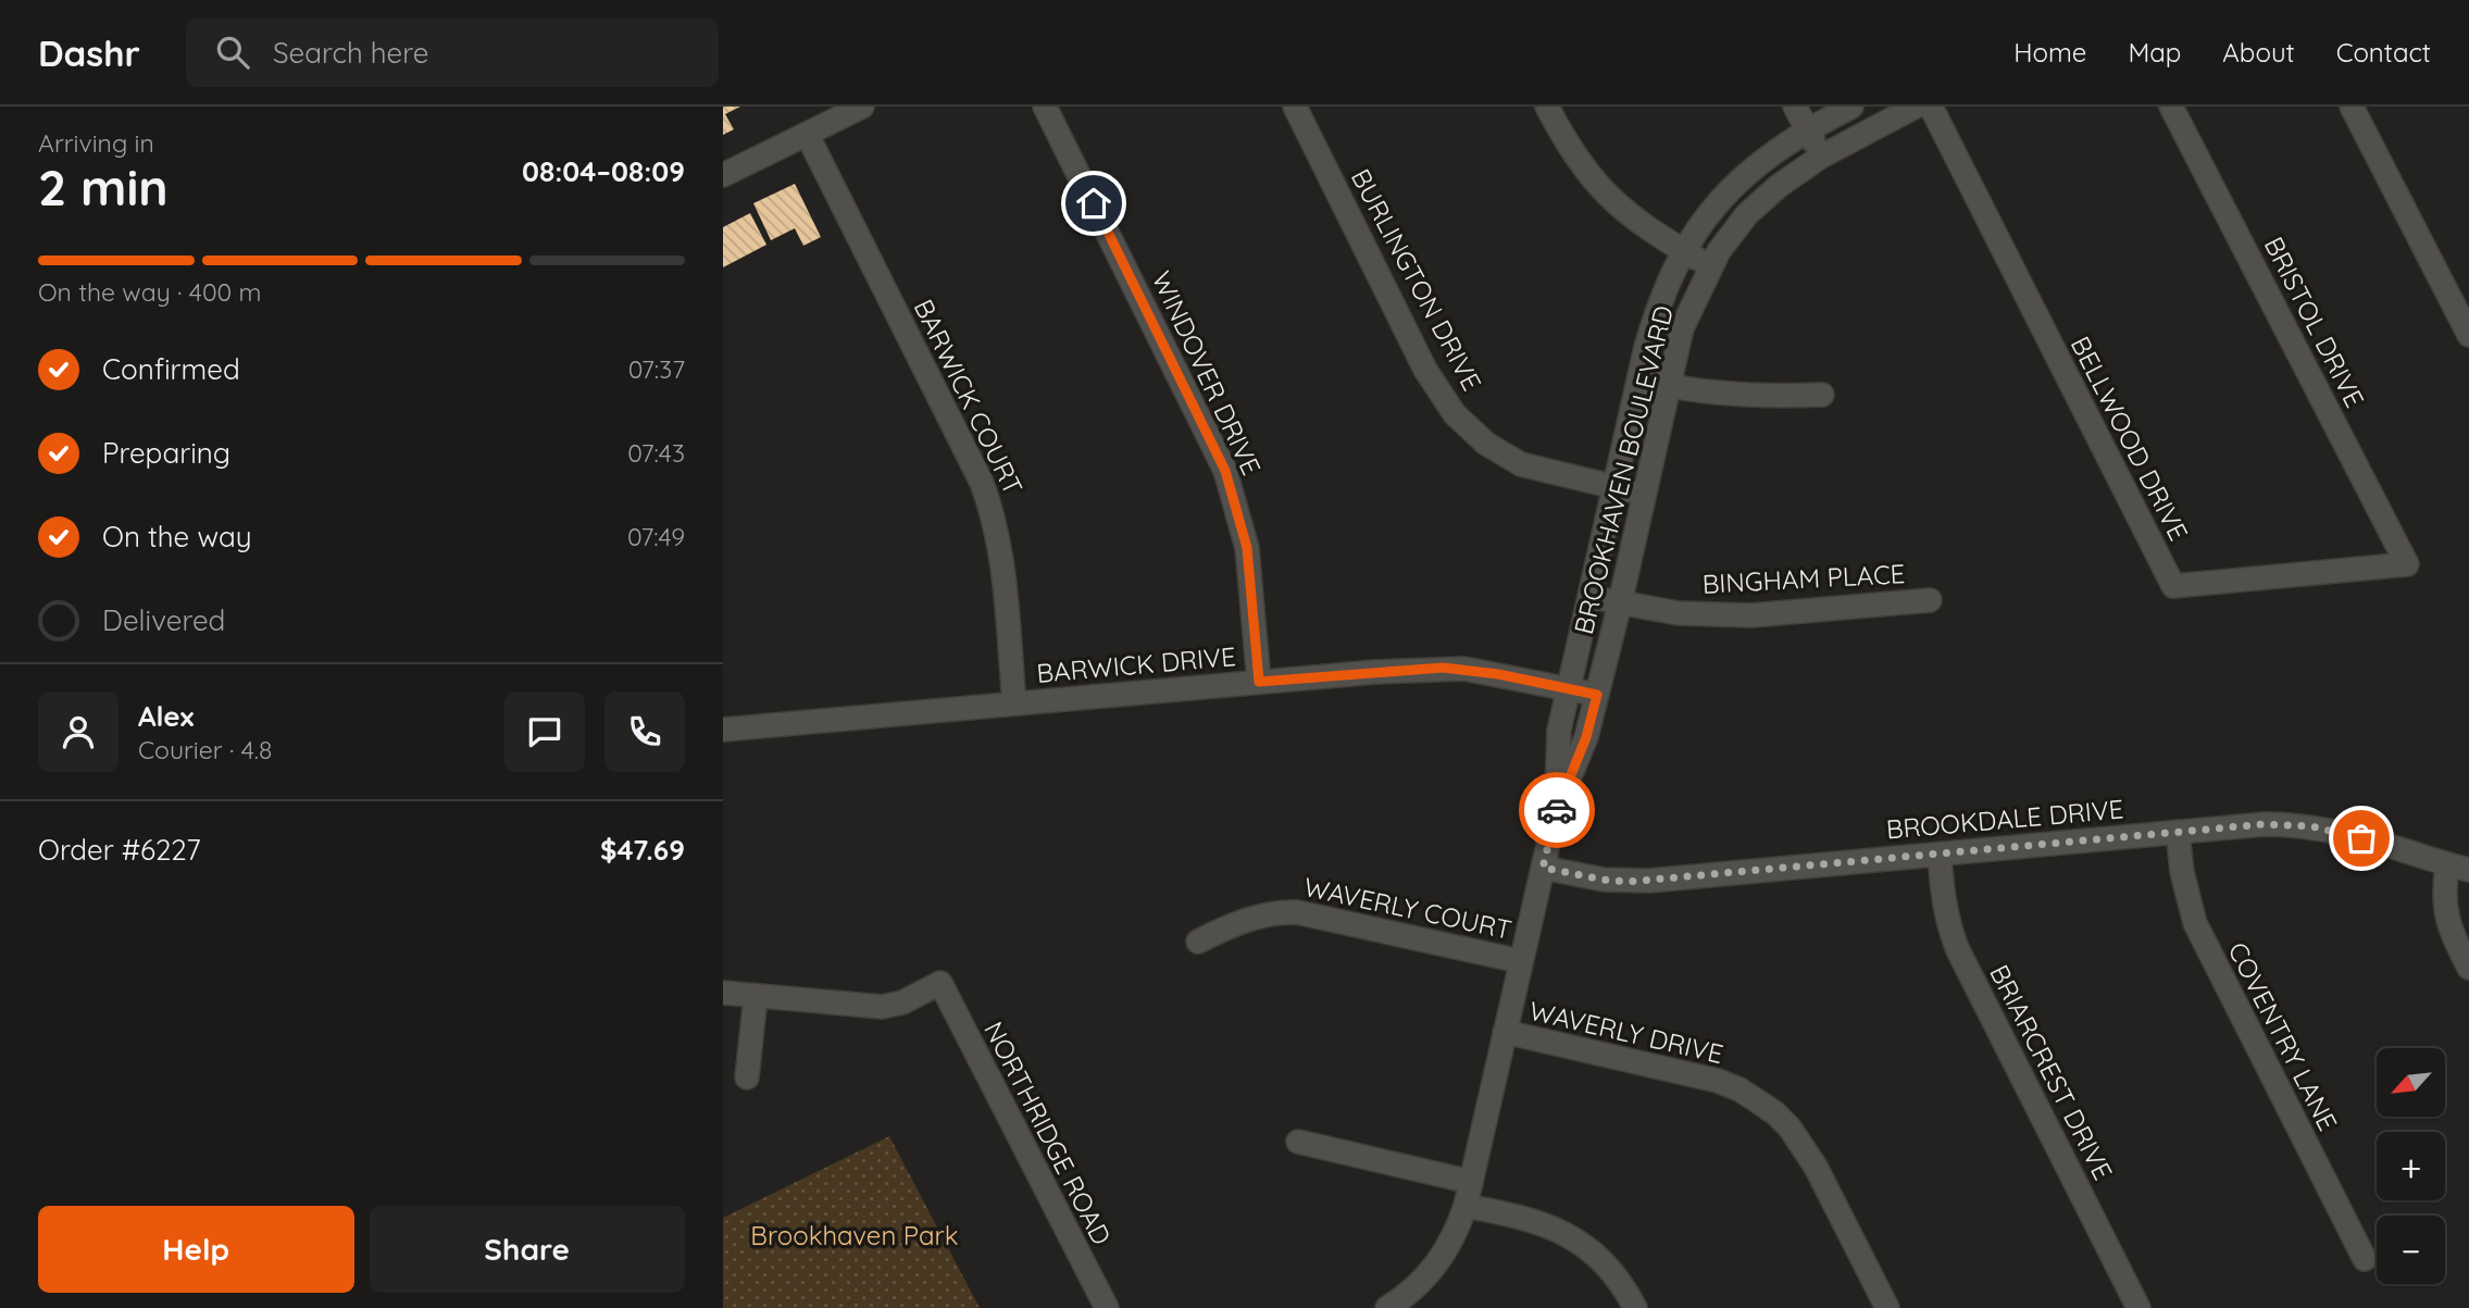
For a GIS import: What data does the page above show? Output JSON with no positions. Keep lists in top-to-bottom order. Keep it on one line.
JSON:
{"streets":{"street":["BURLINGTON DRIVE","BRISTOL DRIVE","WINDOVER DRIVE","BARWICK COURT","BELLWOOD DRIVE","BROOKHAVEN BOULEVARD","BINGHAM PLACE","BARWICK DRIVE","BROOKDALE DRIVE","WAVERLY COURT","WAVERLY DRIVE","COVENTRY LANE","BRIARCREST DRIVE","NORTHRIDGE ROAD"]},"crossings":[["BURLINGTON DRIVE","BROOKHAVEN BOULEVARD"],["BRISTOL DRIVE","BELLWOOD DRIVE"],["WINDOVER DRIVE","BARWICK DRIVE"],["BARWICK COURT","BARWICK DRIVE"],["BROOKHAVEN BOULEVARD","BINGHAM PLACE"],["BROOKHAVEN BOULEVARD","BARWICK DRIVE"],["BROOKHAVEN BOULEVARD","BROOKDALE DRIVE"],["BROOKHAVEN BOULEVARD","WAVERLY COURT"],["BROOKHAVEN BOULEVARD","WAVERLY DRIVE"],["BROOKDALE DRIVE","COVENTRY LANE"],["BROOKDALE DRIVE","BRIARCREST DRIVE"]],"parks":["Brookhaven Park"],"north":"bottom left","page":{"header":"Dashr","search":"Search here","nav":["Home","Map","About","Contact"],"heading":["2 min","Arriving in","08:04–08:09"],"panel":["Alex","Courier · 4.8","Order #6227","$47.69"],"bar":"On the way · 400 m","list":[["Confirmed","07:37"],["Preparing","07:43"],["On the way","07:49"],"Delivered"],"map_buttons":["+","−"],"buttons":["Help","Share"]}}
